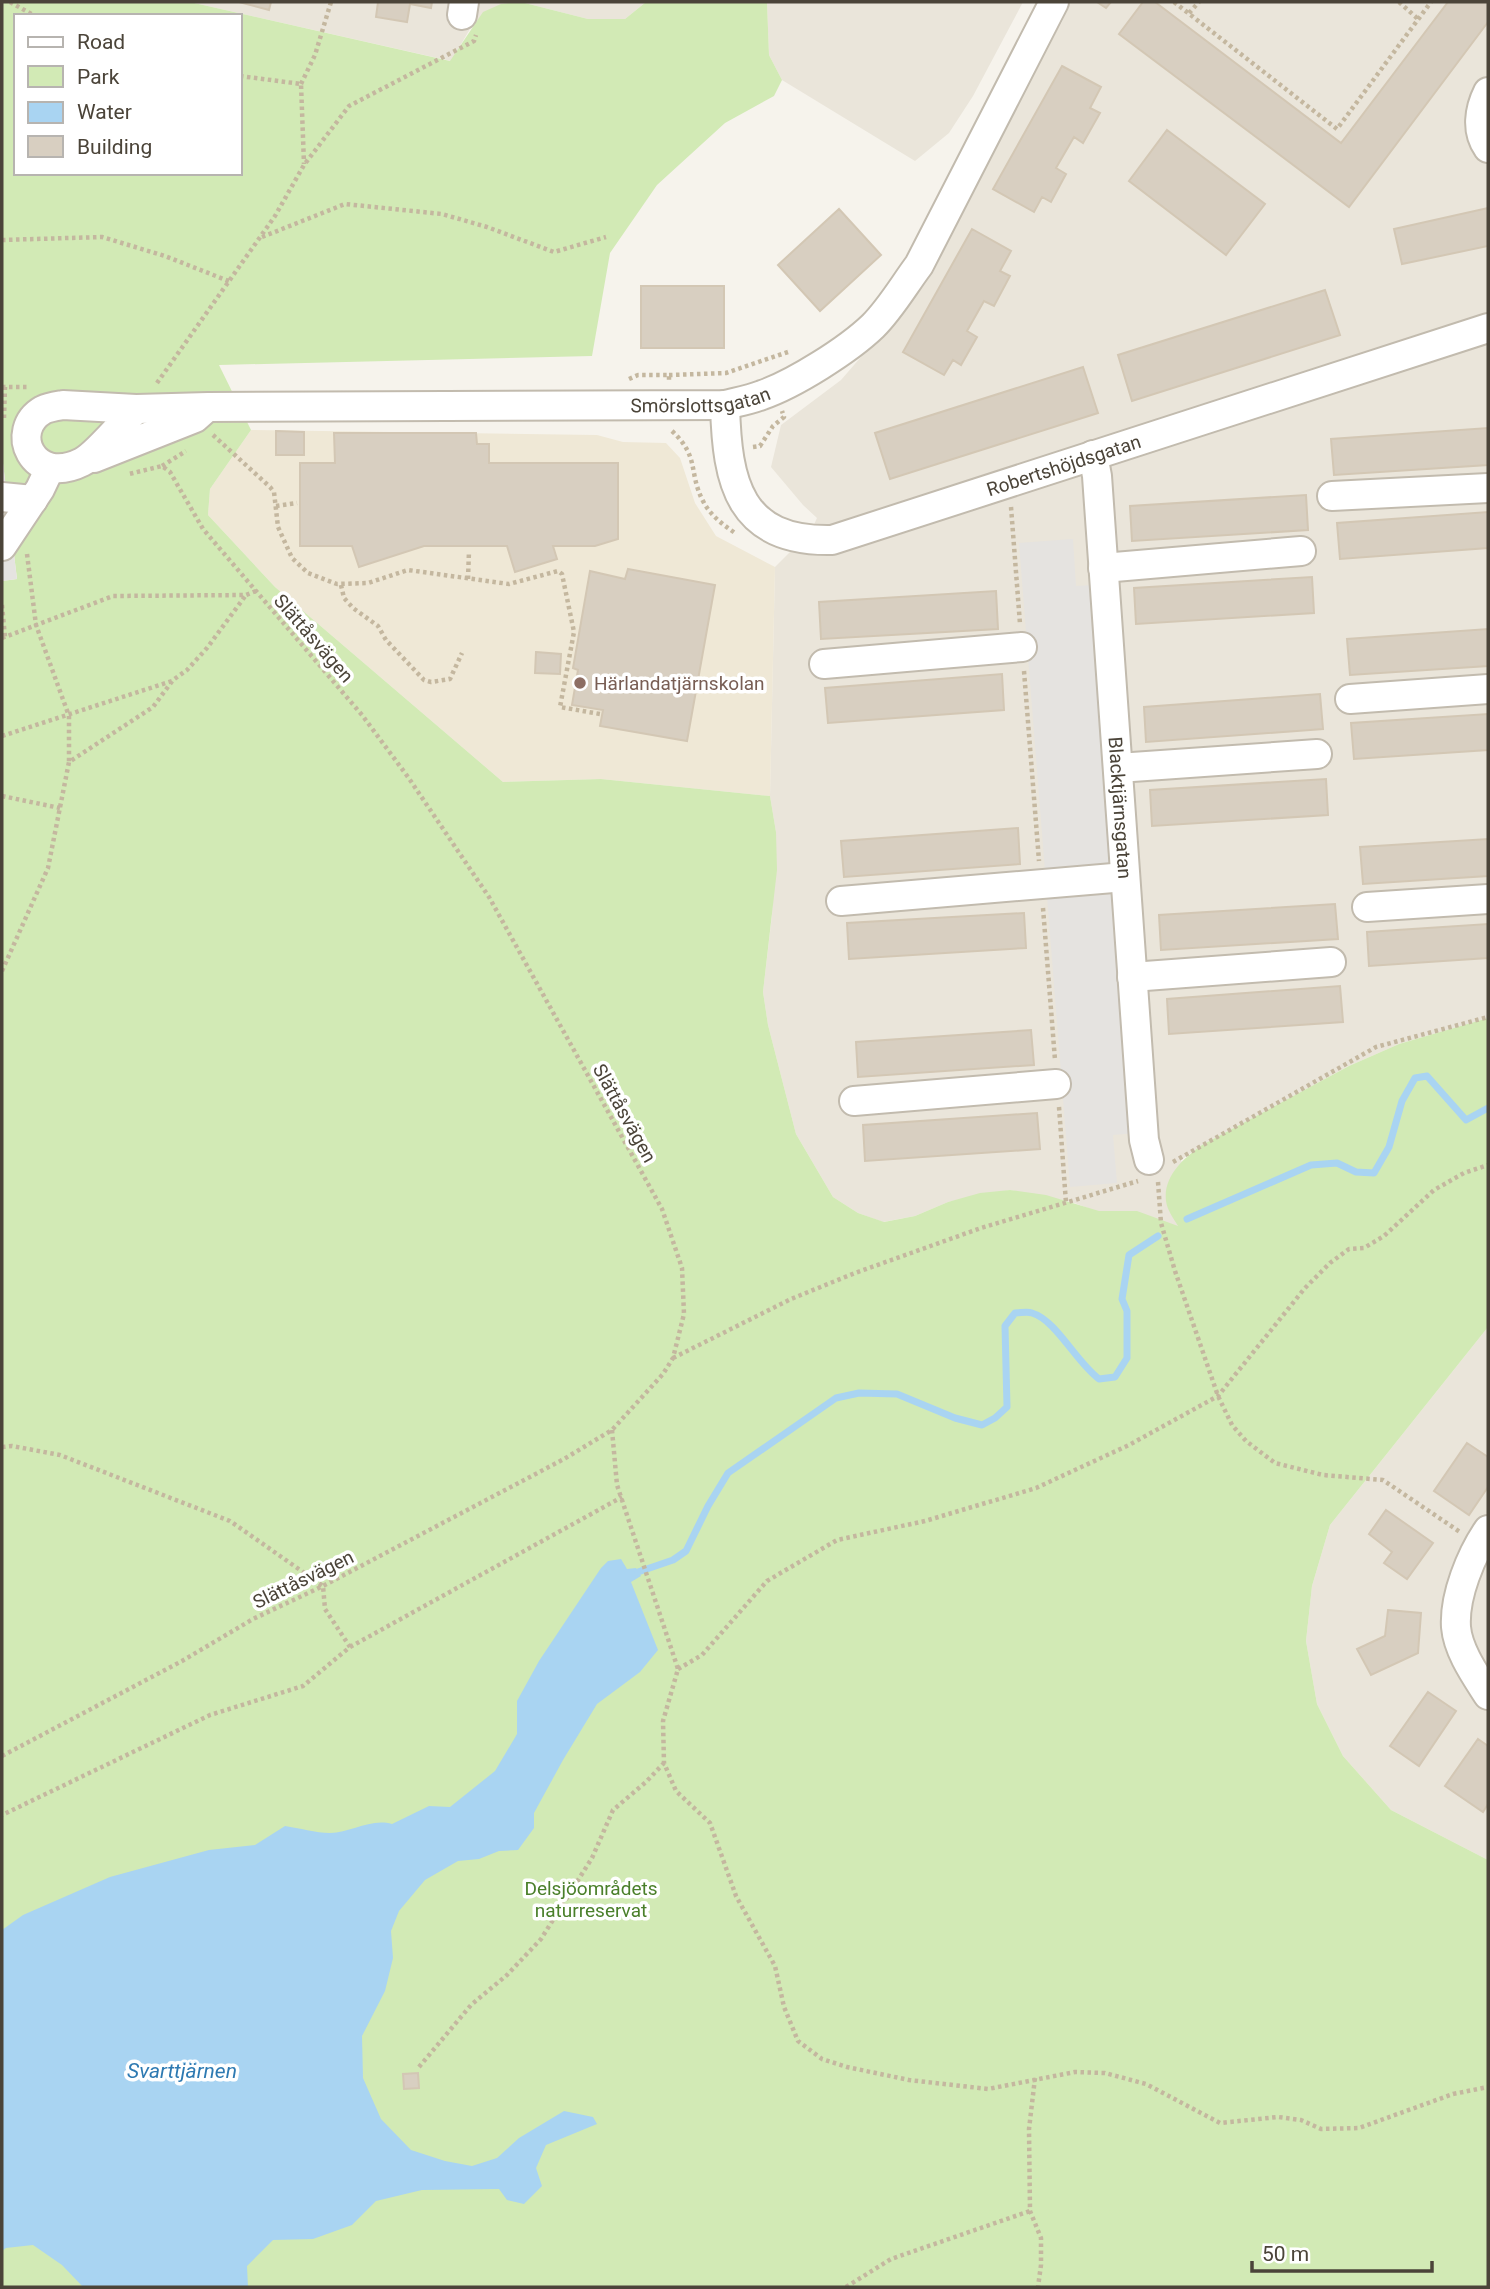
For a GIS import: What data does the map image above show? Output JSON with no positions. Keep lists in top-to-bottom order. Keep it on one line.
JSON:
{"streets":{"street":["Smörslottsgatan","Robertshöjdsgatan","Blacktjärnsgatan"],"path":["Slättåsvägen"]},"crossings":[["Smörslottsgatan","Robertshöjdsgatan"],["Robertshöjdsgatan","Blacktjärnsgatan"]],"water":["Svarttjärnen"],"parks":["Delsjöområdets naturreservat"],"places":["Härlandatjärnskolan"],"legend":["Road","Park","Water","Building"],"scale_bar":"50 m"}
